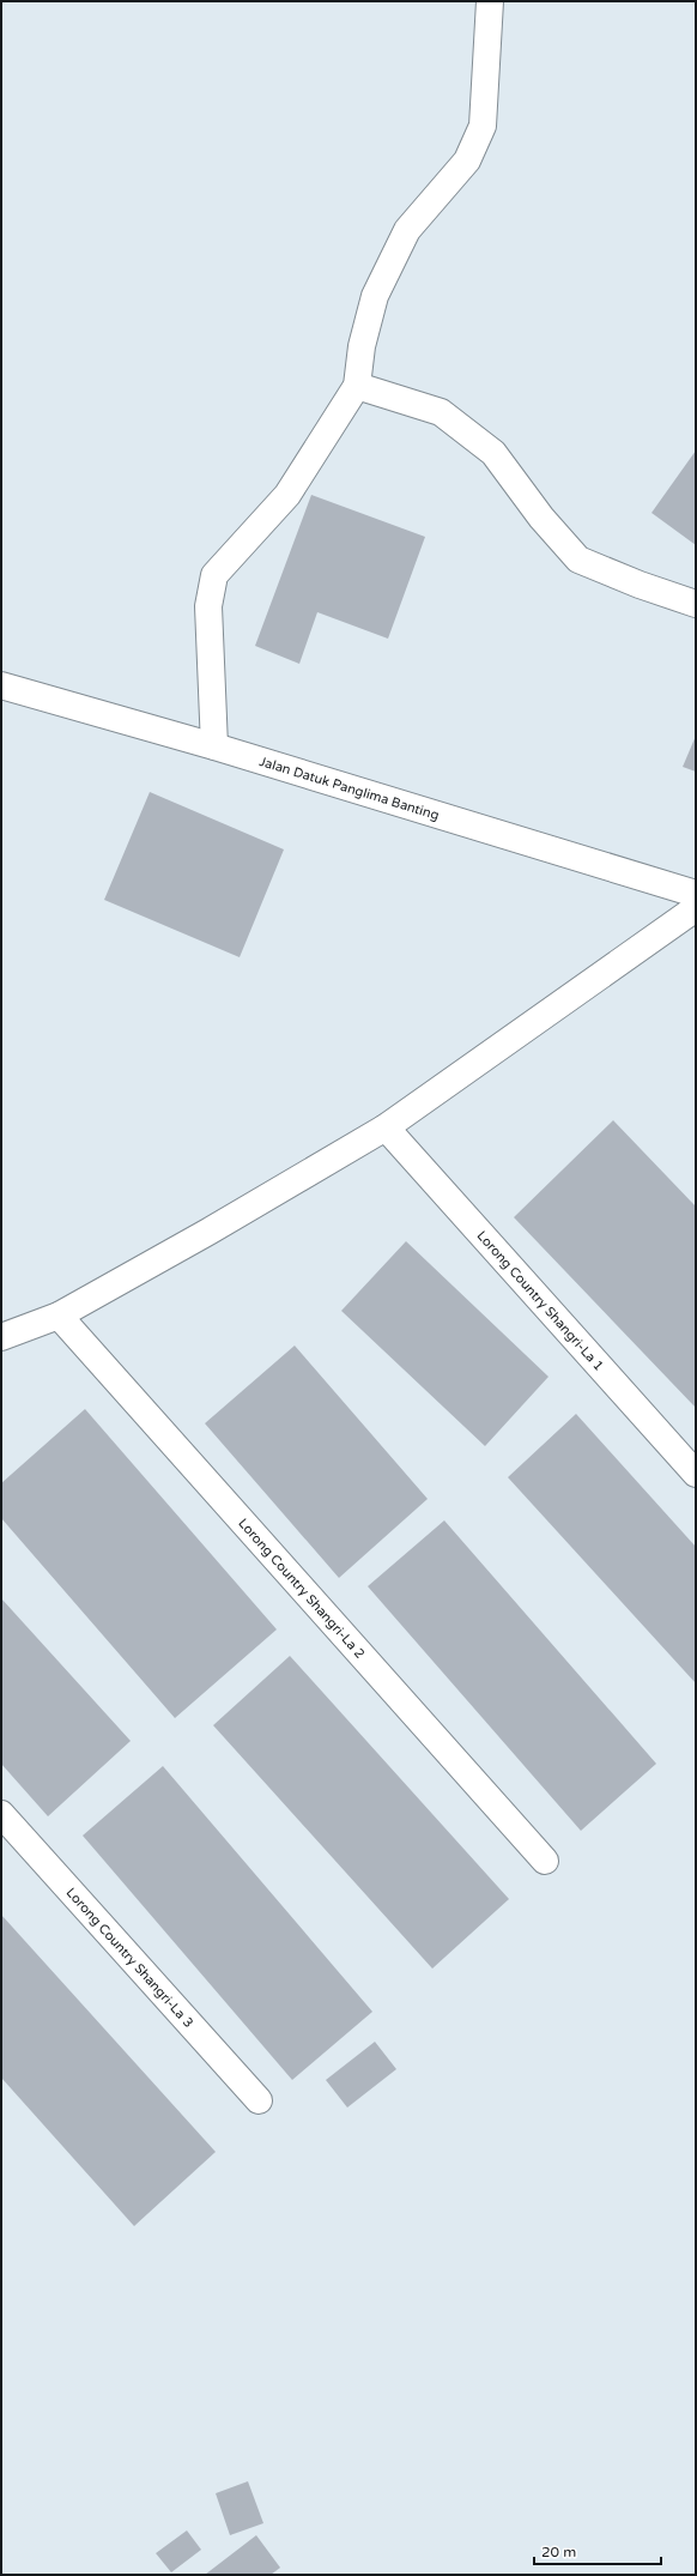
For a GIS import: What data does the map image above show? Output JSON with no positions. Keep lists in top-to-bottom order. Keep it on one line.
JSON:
{"streets":{"street":["Jalan Datuk Panglima Banting","Lorong Country Shangri-La 1","Lorong Country Shangri-La 2","Lorong Country Shangri-La 3"]},"scale_bar":"20 m"}
